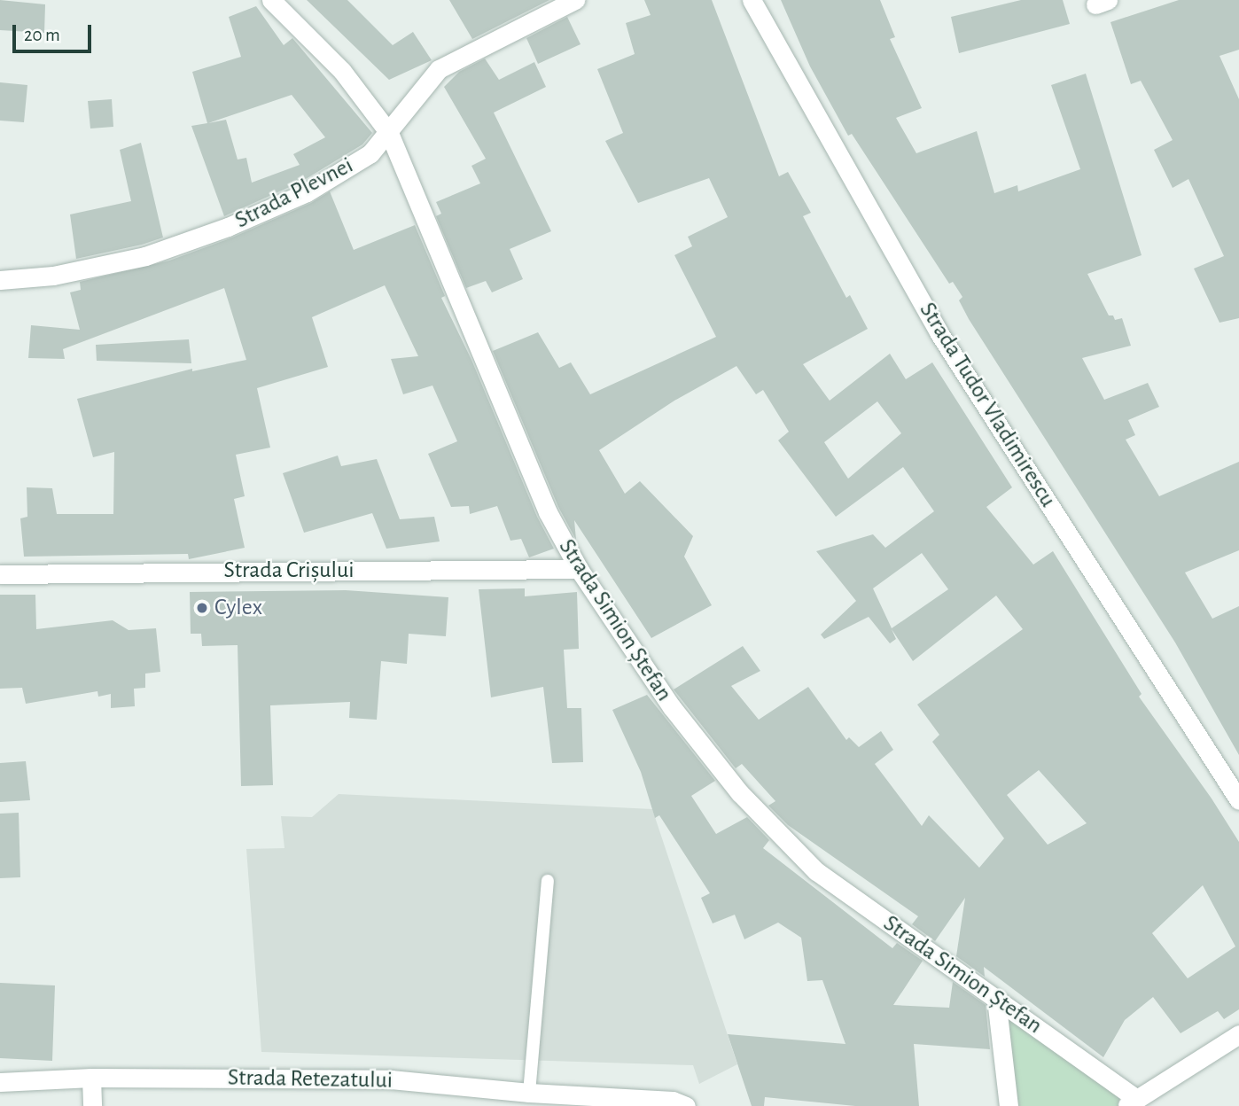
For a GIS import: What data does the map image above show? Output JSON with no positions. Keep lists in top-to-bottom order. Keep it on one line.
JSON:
{"streets":{"street":["Strada Plevnei","Strada Tudor Vladimirescu","Strada Crișului","Strada Simion Ștefan","Strada Retezatului"]},"crossings":[["Strada Plevnei","Strada Simion Ștefan"],["Strada Crișului","Strada Simion Ștefan"]],"places":["Cylex"],"scale_bar":"20 m"}
